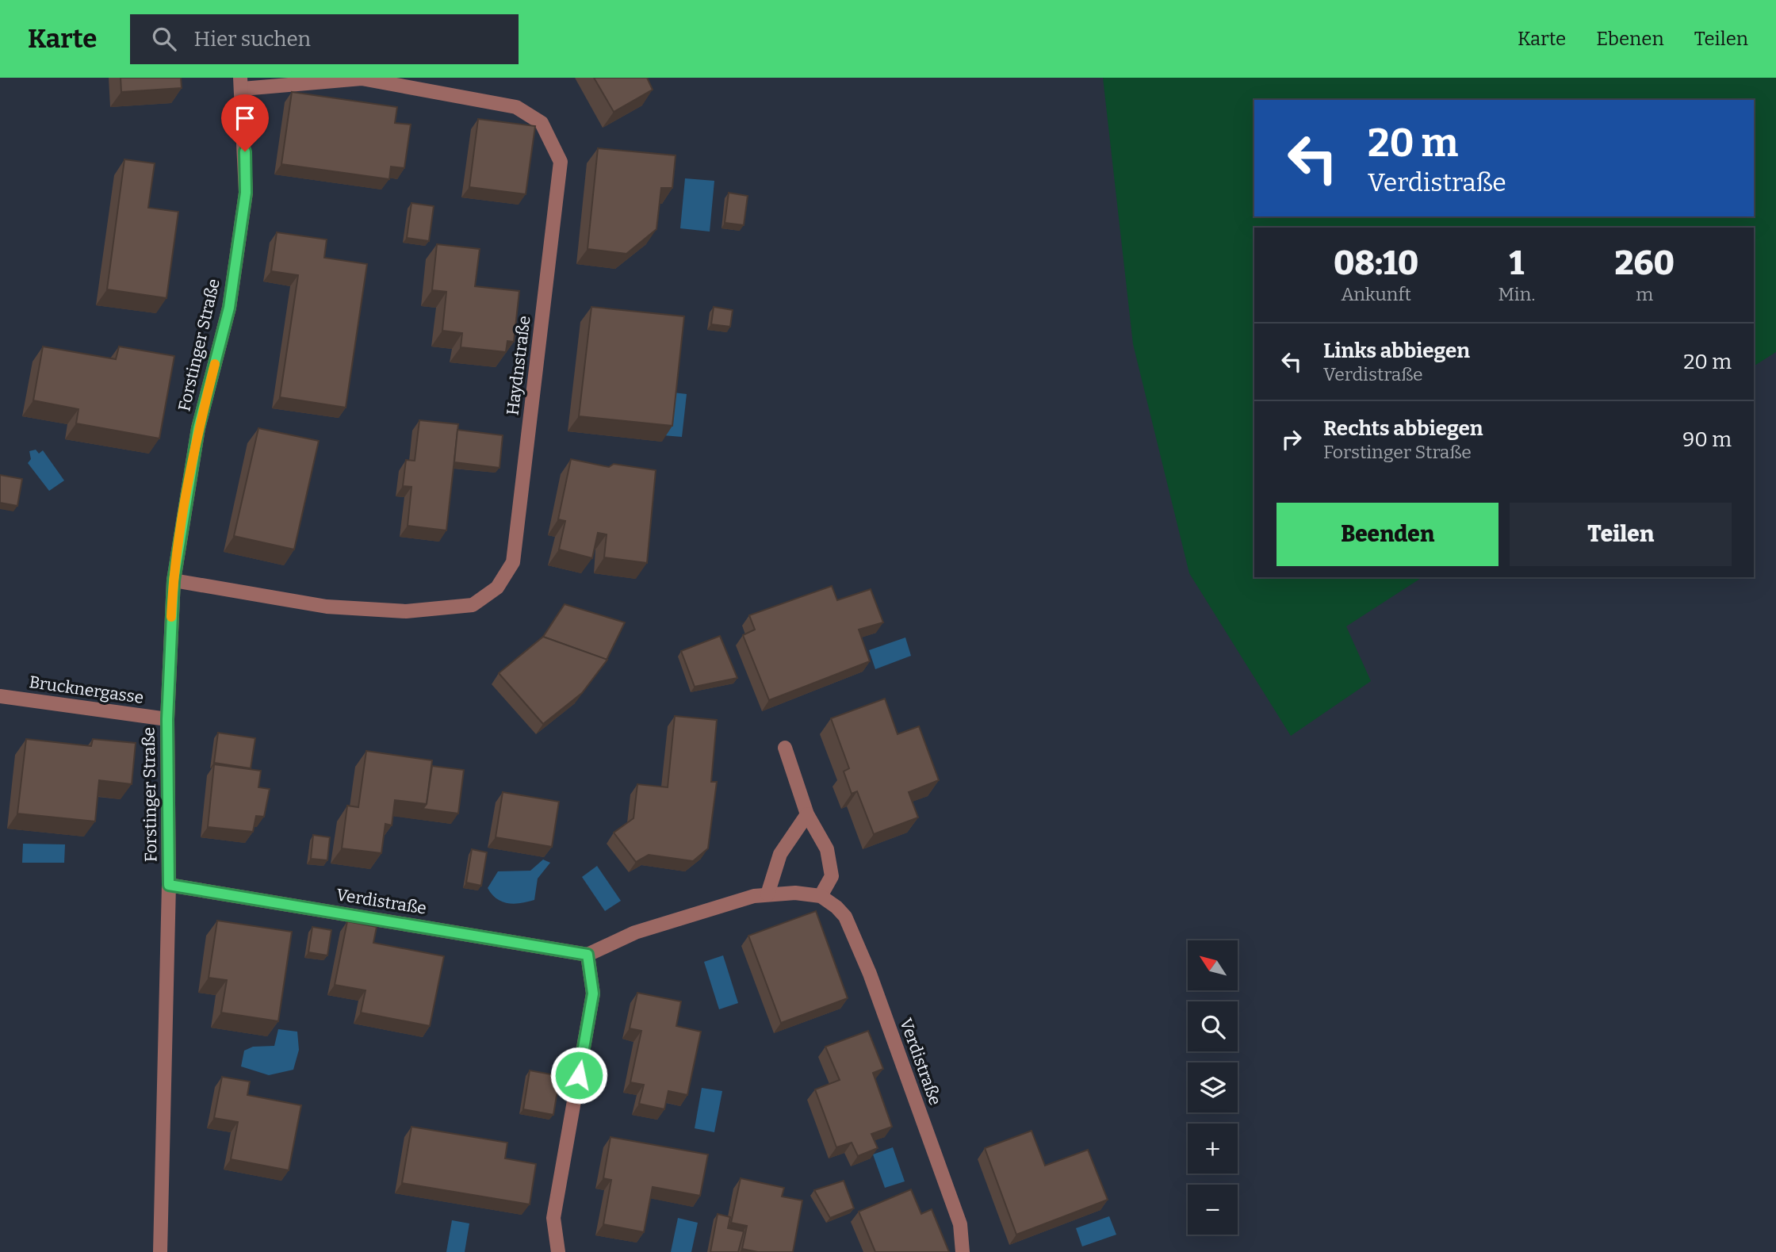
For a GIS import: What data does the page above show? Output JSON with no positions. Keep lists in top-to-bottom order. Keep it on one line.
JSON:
{"streets":{"street":["Forstinger Straße","Haydnstraße","Brucknergasse","Verdistraße"]},"crossings":[["Forstinger Straße","Haydnstraße"],["Forstinger Straße","Brucknergasse"],["Forstinger Straße","Verdistraße"]],"north":"top left","page":{"header":"Karte","search":"Hier suchen","nav":["Karte","Ebenen","Teilen"],"turn":["20 m","Verdistraße"],"eta":["08:10","Ankunft","1","Min.","260","m"],"list":[{"name":"Links abbiegen","note":"Verdistraße","value":"20 m"},{"name":"Rechts abbiegen","note":"Forstinger Straße","value":"90 m"}],"buttons":["Beenden","Teilen"],"map_buttons":["+","−"]}}
